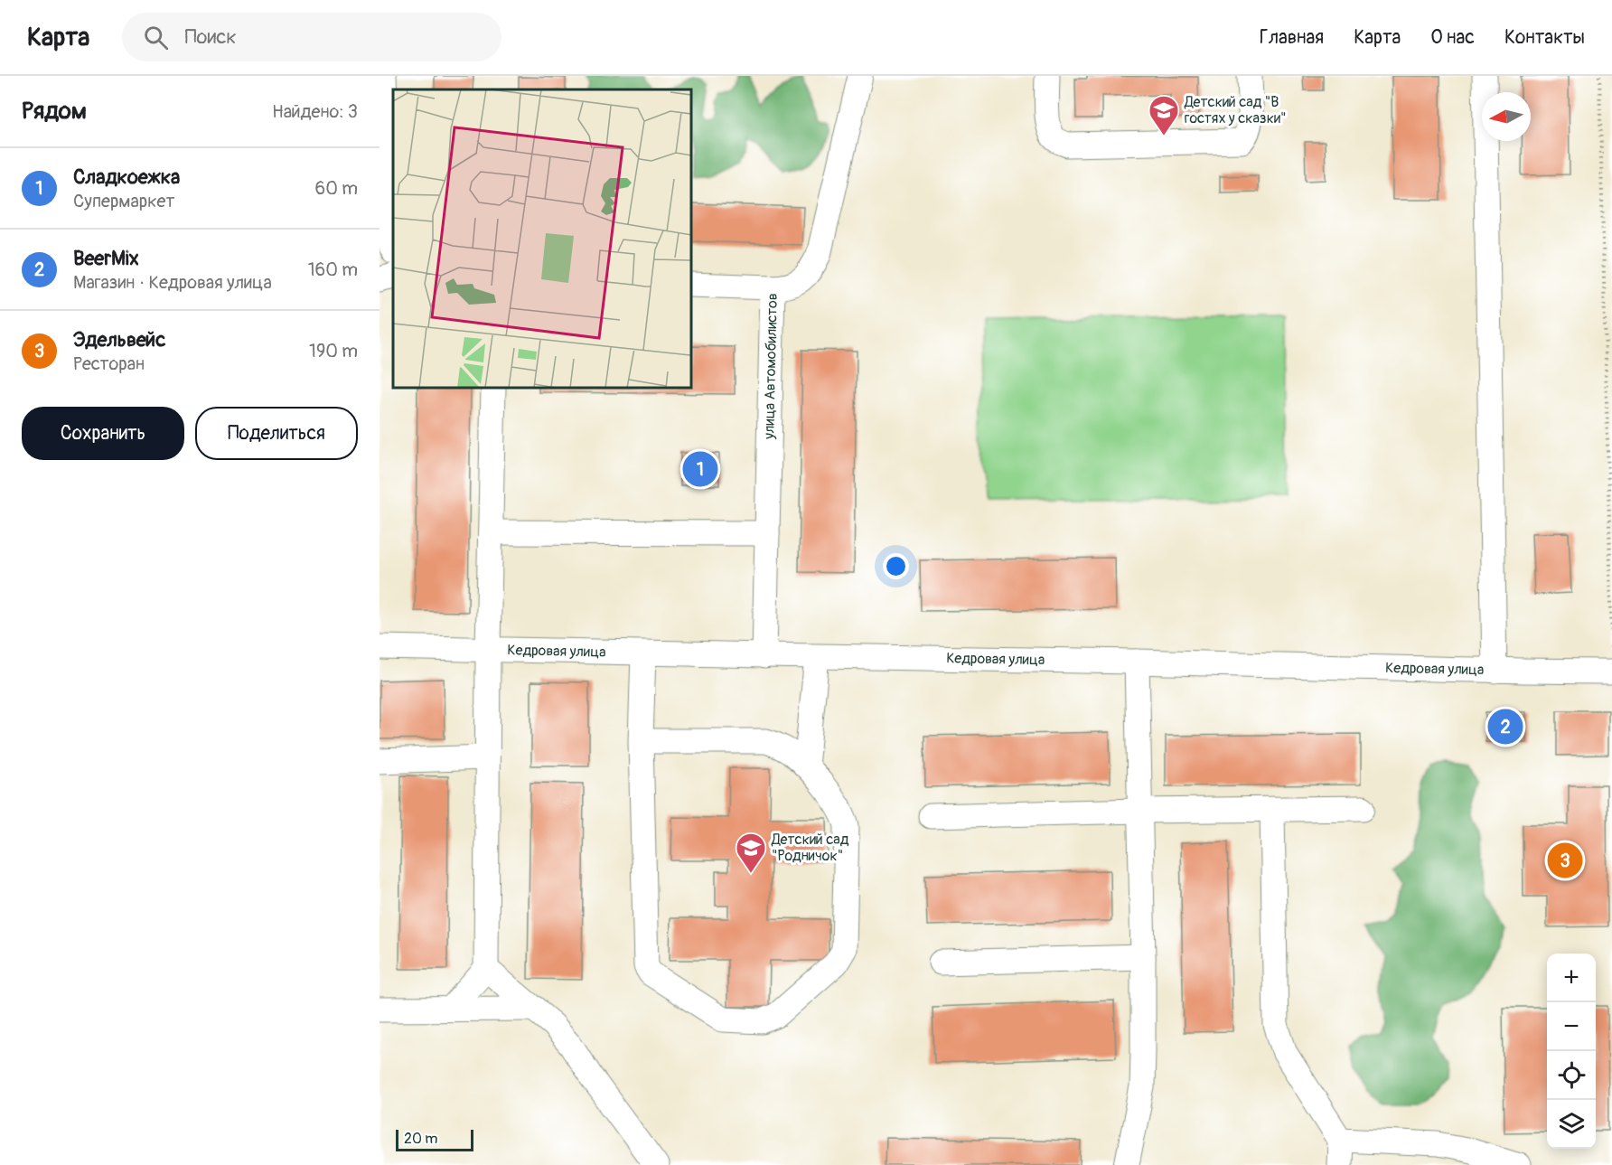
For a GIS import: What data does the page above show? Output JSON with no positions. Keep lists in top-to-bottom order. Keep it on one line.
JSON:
{"streets":{"street":["улица Автомобилистов","Кедровая улица"]},"crossings":[["улица Автомобилистов","Кедровая улица"]],"places":{"school or university":["Детский сад \"В гостях у сказки\"","Детский сад \"Родничок\""]},"scale_bar":"20 m","north":"left","page":{"header":"Карта","search":"Поиск","nav":["Главная","Карта","О нас","Контакты"],"heading":["Рядом","Найдено: 3"],"list":[{"mark":"1","name":"Сладкоежка","note":"Супермаркет","value":"60 m"},{"mark":"2","name":"BeerMix","note":"Магазин · Кедровая улица","value":"160 m"},{"mark":"3","name":"Эдельвейс","note":"Ресторан","value":"190 m"}],"buttons":["Сохранить","Поделиться"],"pins":["1","2","3"],"map_buttons":["+","−"],"scale":"20 m"}}
